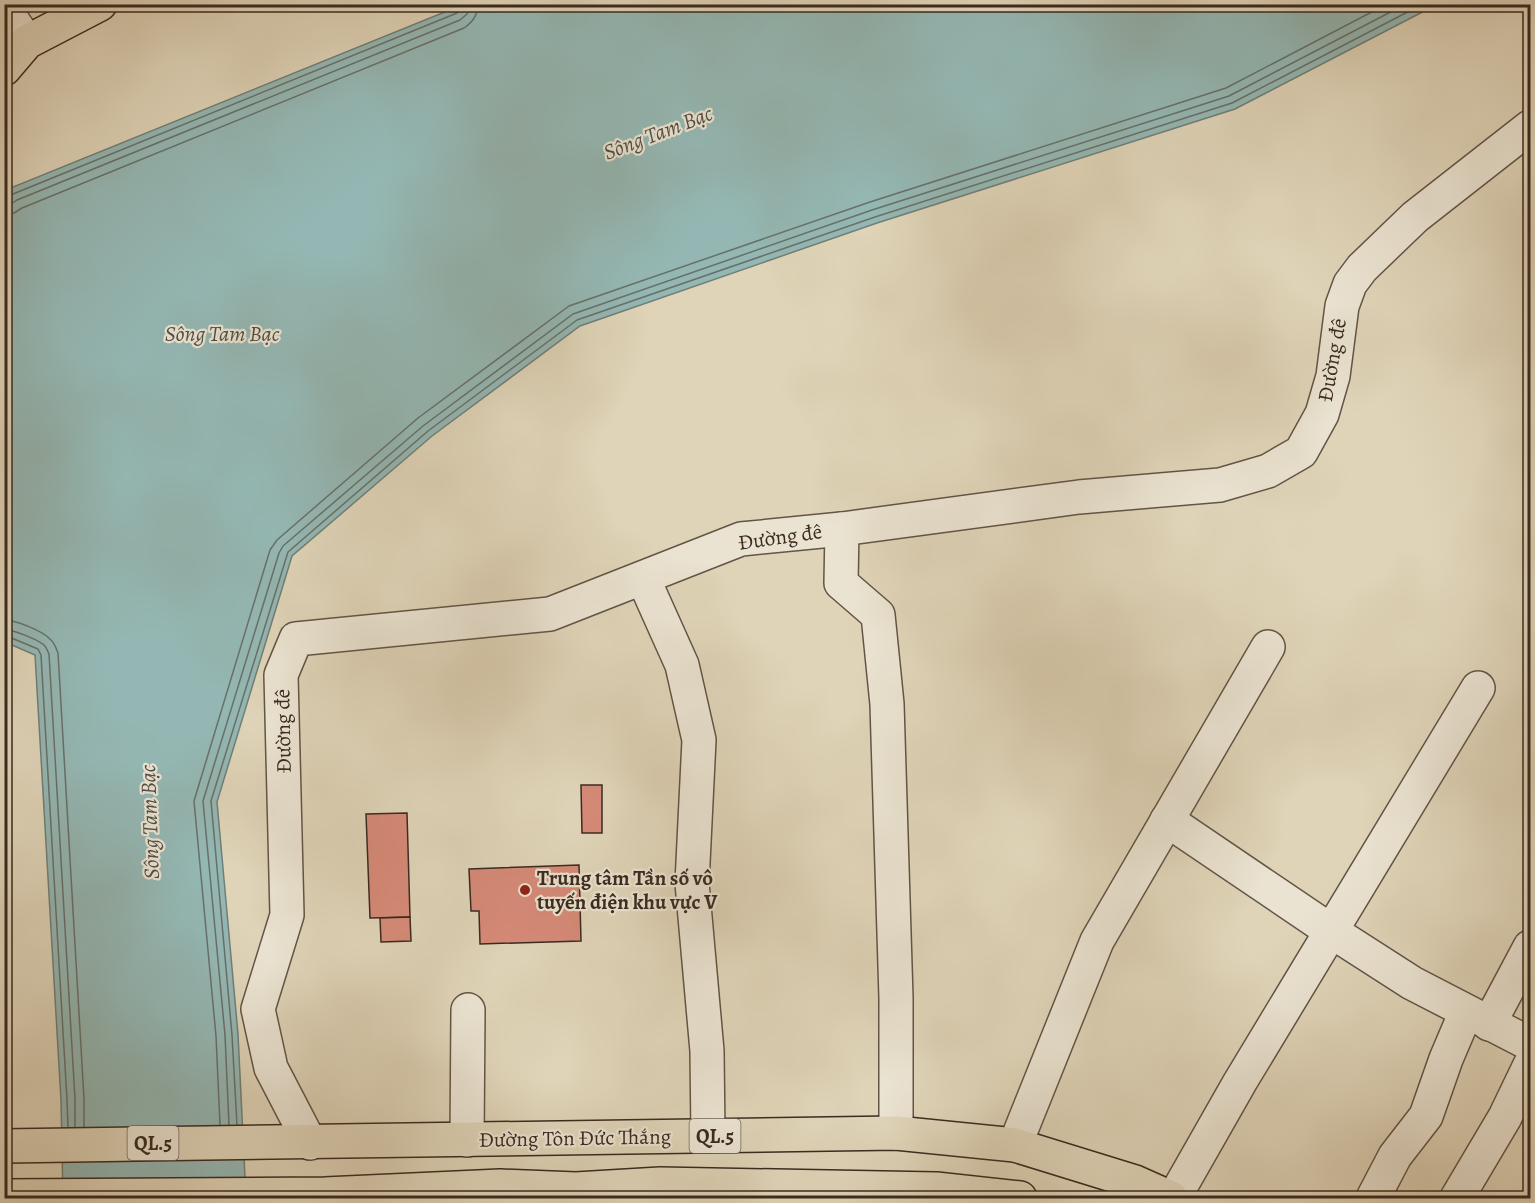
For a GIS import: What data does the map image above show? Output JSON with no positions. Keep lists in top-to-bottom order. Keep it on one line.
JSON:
{"streets":{"main road":["QL.5","Đường Tôn Đức Thắng"],"street":["Đường đê"]},"crossings":[["Đường đê","Đường Tôn Đức Thắng"]],"water":["Sông Tam Bạc"],"places":["Trung tâm Tần số vô tuyến điện khu vực V"]}
